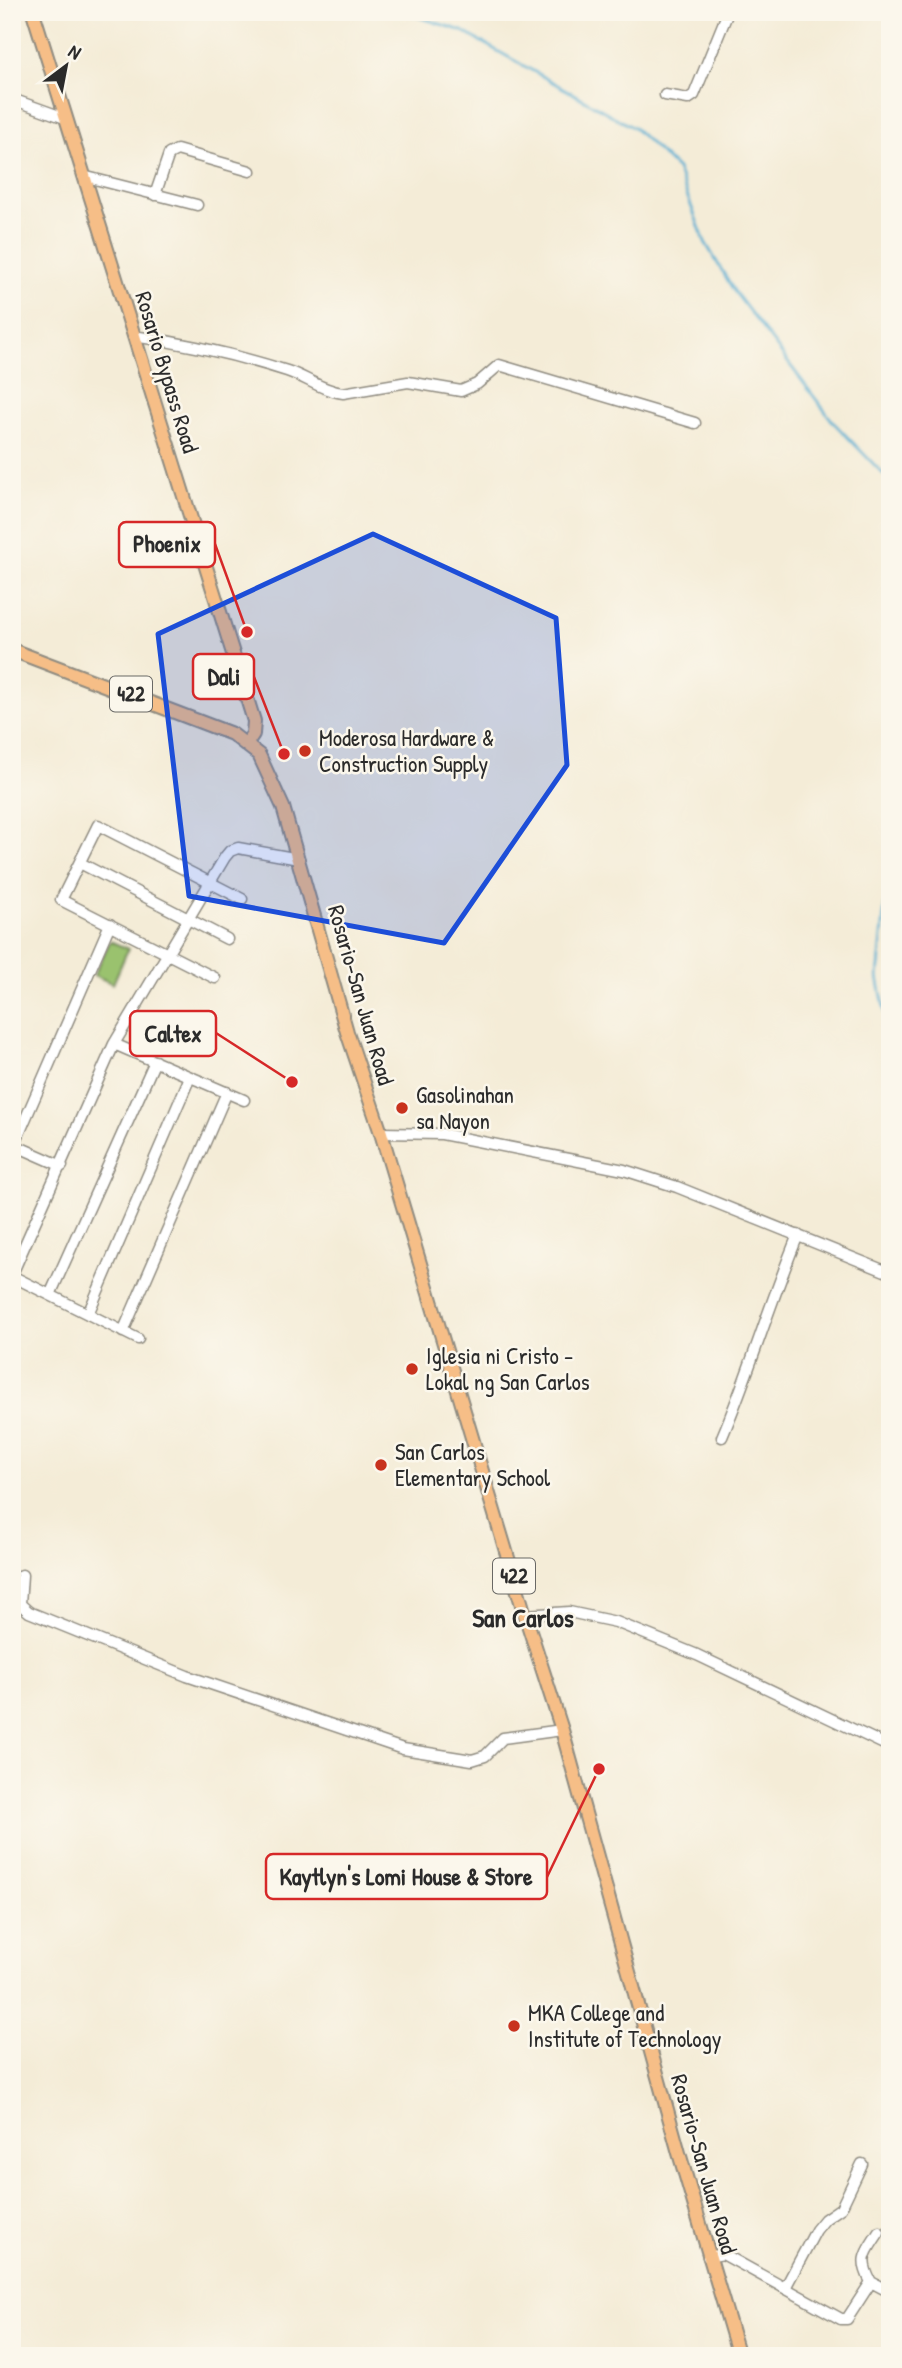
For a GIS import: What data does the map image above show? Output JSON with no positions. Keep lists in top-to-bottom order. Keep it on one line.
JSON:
{"streets":{"main road":["Rosario Bypass Road","422","Rosario-San Juan Road"]},"crossings":[["Rosario Bypass Road","Rosario-San Juan Road"]],"districts":["San Carlos"],"places":["Phoenix","Moderosa Hardware & Construction Supply","Dali","Caltex","Gasolinahan sa Nayon","Iglesia ni Cristo - Lokal ng San Carlos","San Carlos Elementary School","Kaytlyn's Lomi House & Store","MKA College and Institute of Technology"],"north":"top right"}
